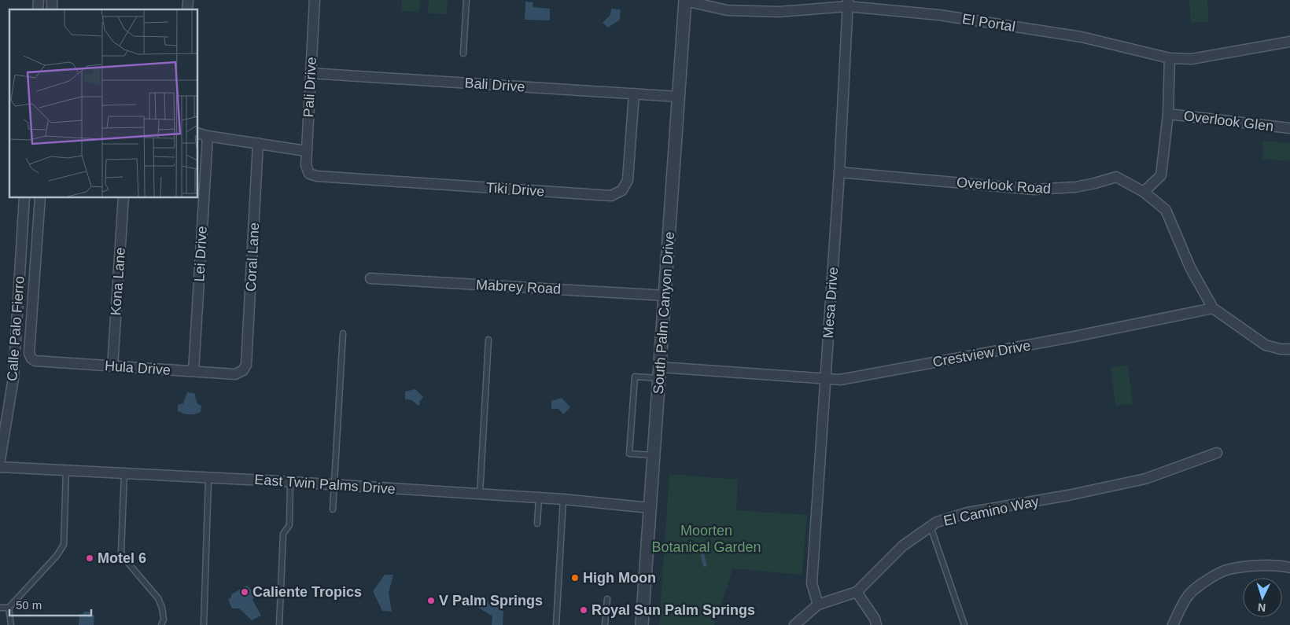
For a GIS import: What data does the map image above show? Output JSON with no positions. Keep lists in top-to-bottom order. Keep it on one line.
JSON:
{"streets":{"street":["El Portal","Bali Drive","Pali Drive","Overlook Glen","Overlook Road","Tiki Drive","Lei Drive","Coral Lane","Kona Lane","Mabrey Road","Mesa Drive","South Palm Canyon Drive","Calle Palo Fierro","Crestview Drive","Hula Drive","East Twin Palms Drive","El Camino Way"]},"crossings":[["El Portal","Overlook Glen"],["El Portal","Mesa Drive"],["El Portal","South Palm Canyon Drive"],["Bali Drive","Pali Drive"],["Bali Drive","Tiki Drive"],["Bali Drive","South Palm Canyon Drive"],["Pali Drive","Tiki Drive"],["Overlook Glen","Overlook Road"],["Overlook Road","Mesa Drive"],["Overlook Road","Crestview Drive"],["Lei Drive","Hula Drive"],["Coral Lane","Hula Drive"],["Kona Lane","Hula Drive"],["Mabrey Road","South Palm Canyon Drive"],["Mesa Drive","Crestview Drive"],["Mesa Drive","El Camino Way"],["South Palm Canyon Drive","Crestview Drive"],["South Palm Canyon Drive","East Twin Palms Drive"]],"parks":["Moorten Botanical Garden"],"places":["Motel 6","High Moon","Caliente Tropics","V Palm Springs","Royal Sun Palm Springs"],"scale_bar":"50 m","north":"bottom"}
